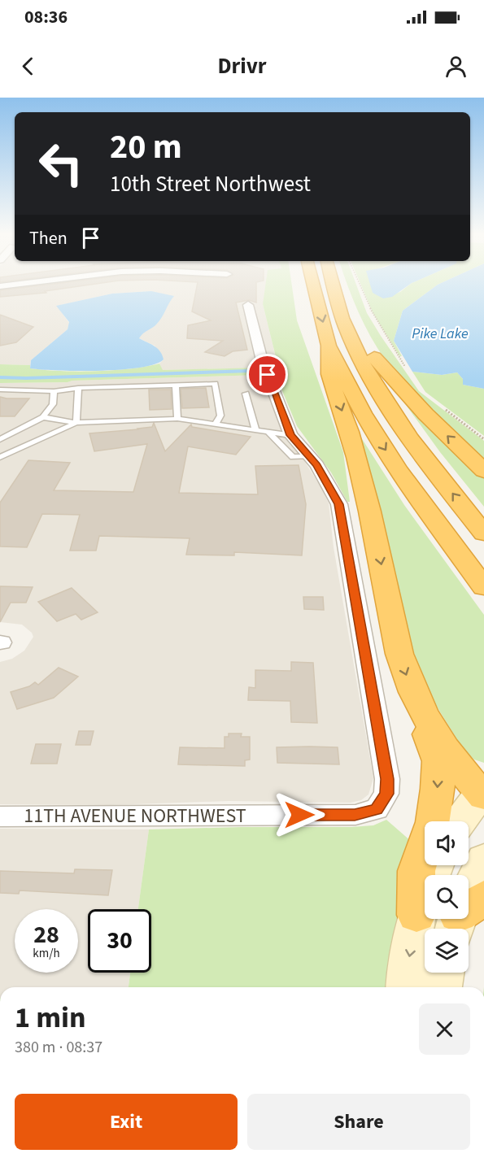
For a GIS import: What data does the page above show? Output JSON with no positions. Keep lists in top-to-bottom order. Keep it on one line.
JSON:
{"streets":{"street":["11TH AVENUE NORTHWEST"]},"water":["Pike Lake"],"page":{"status":"08:36","header":"Drivr","turn":["20 m","10th Street Northwest"],"then":"Then","speed":"28 km/h","limit":"30","heading":["1 min","380 m · 08:37"],"buttons":["Exit","Share"]}}
